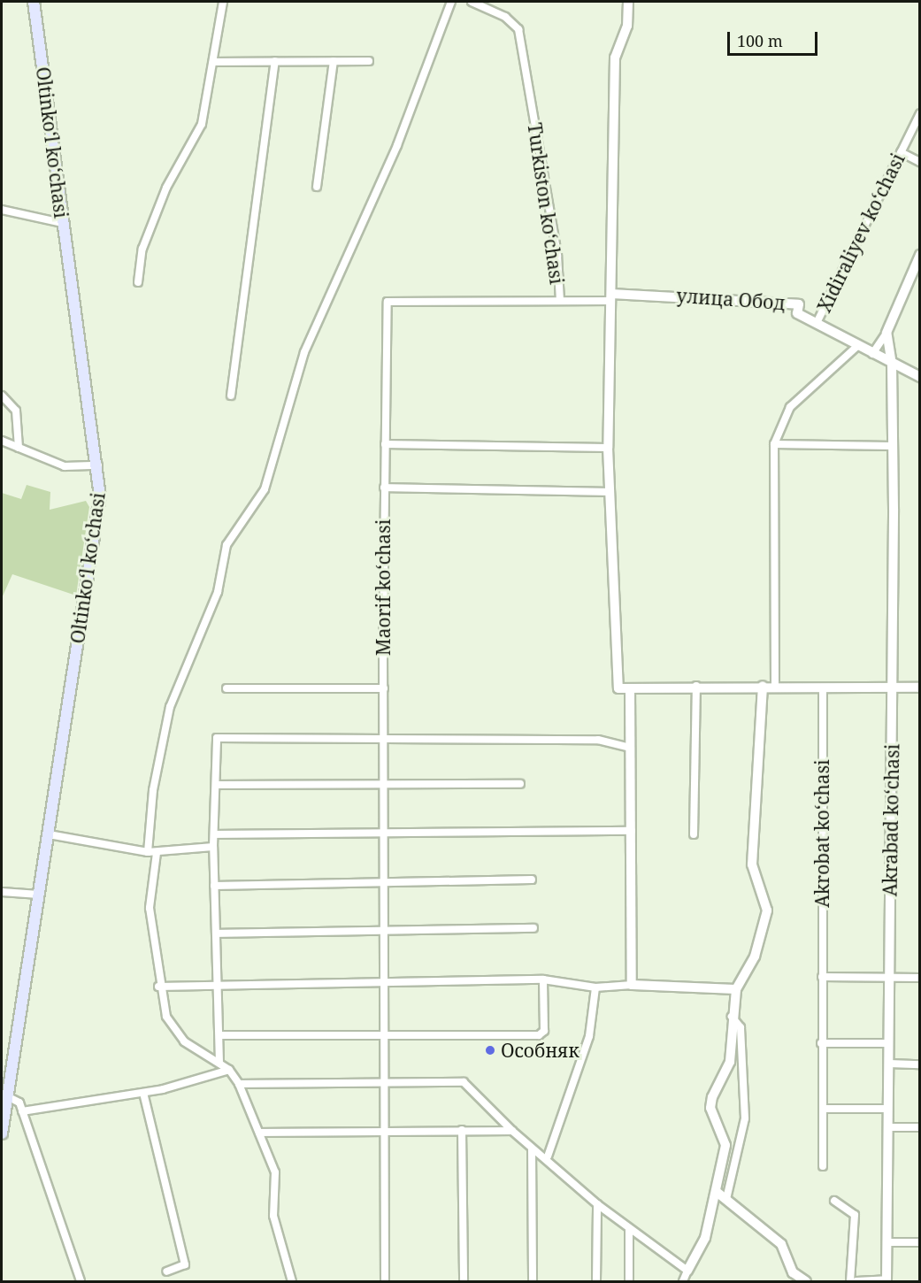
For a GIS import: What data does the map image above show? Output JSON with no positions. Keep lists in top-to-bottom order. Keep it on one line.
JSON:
{"streets":{"main road":["Oltinkoʻl koʻchasi"],"street":["Turkiston koʻchasi","Xidiraliyev koʻchasi","улица Обод","Maorif koʻchasi","Akrabad koʻchasi","Akrobat koʻchasi"]},"crossings":[["Turkiston koʻchasi","Maorif koʻchasi"],["Xidiraliyev koʻchasi","улица Обод"],["улица Обод","Akrabad koʻchasi"]],"places":["Особняк"],"scale_bar":"100 m"}
